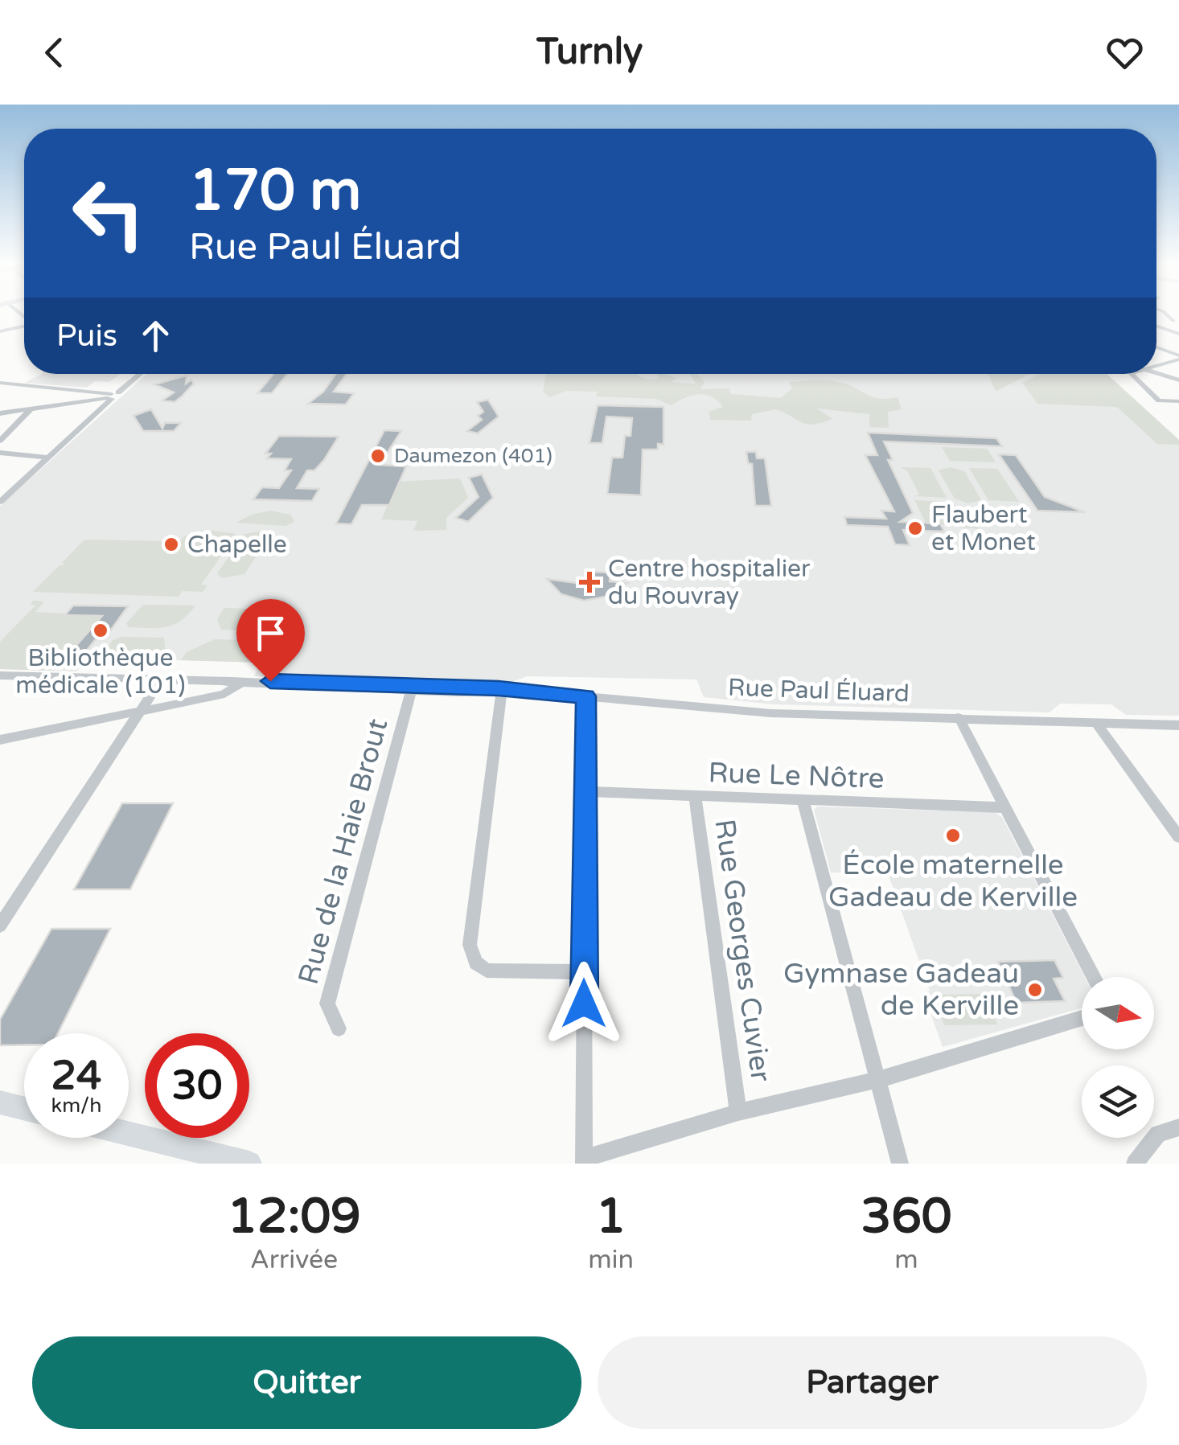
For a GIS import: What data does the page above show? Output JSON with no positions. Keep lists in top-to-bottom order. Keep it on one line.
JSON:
{"streets":{"street":["Rue Paul Éluard","Rue Le Nôtre","Rue de la Haie Brout","Rue Georges Cuvier"]},"crossings":[["Rue Paul Éluard","Rue de la Haie Brout"],["Rue Le Nôtre","Rue Georges Cuvier"]],"places":{"other":["Daumezon (401)","Flaubert et Monet","Chapelle","Bibliothèque médicale (101)","École maternelle Gadeau de Kerville","Gymnase Gadeau de Kerville"],"health":["Centre hospitalier du Rouvray"]},"north":"right","page":{"header":"Turnly","turn":["170 m","Rue Paul Éluard"],"then":"Puis","speed":"24 km/h","limit":"30","eta":["12:09","Arrivée","1","min","360","m"],"buttons":["Quitter","Partager"]}}
